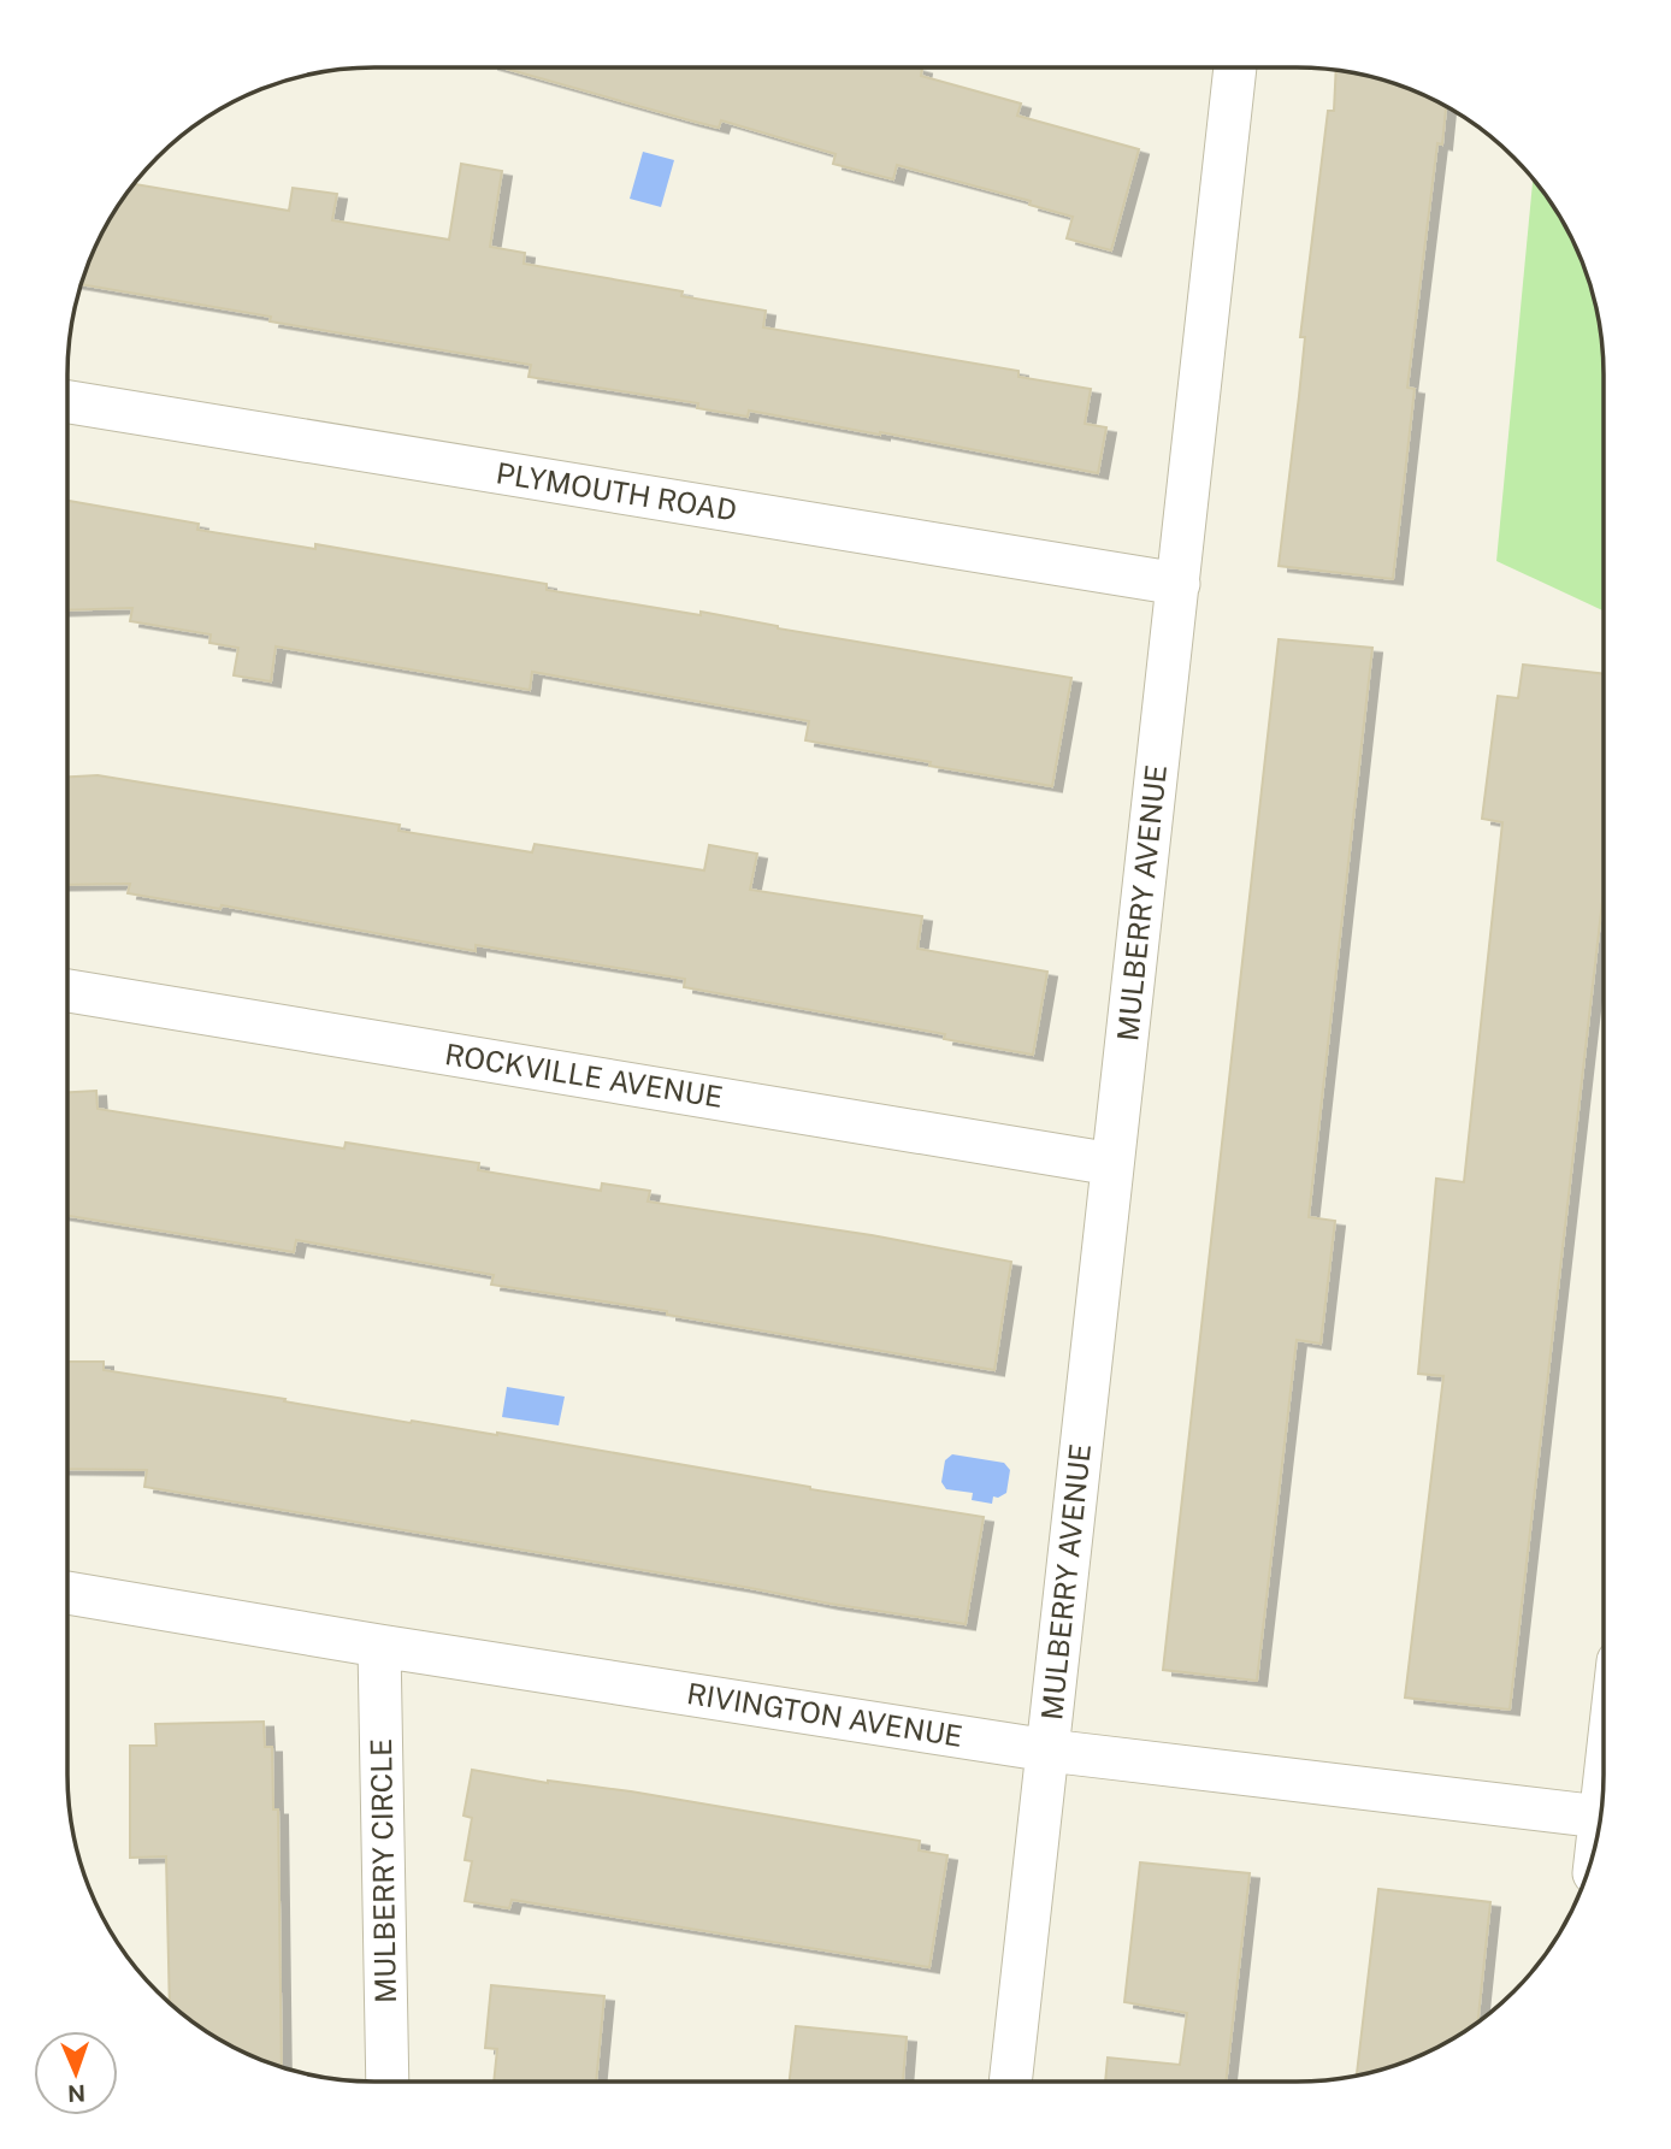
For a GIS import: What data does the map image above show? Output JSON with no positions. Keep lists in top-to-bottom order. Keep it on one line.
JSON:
{"streets":{"street":["PLYMOUTH ROAD","MULBERRY AVENUE","ROCKVILLE AVENUE","RIVINGTON AVENUE","MULBERRY CIRCLE"]},"crossings":[["PLYMOUTH ROAD","MULBERRY AVENUE"],["MULBERRY AVENUE","ROCKVILLE AVENUE"],["MULBERRY AVENUE","RIVINGTON AVENUE"],["RIVINGTON AVENUE","MULBERRY CIRCLE"]],"north":"bottom"}
